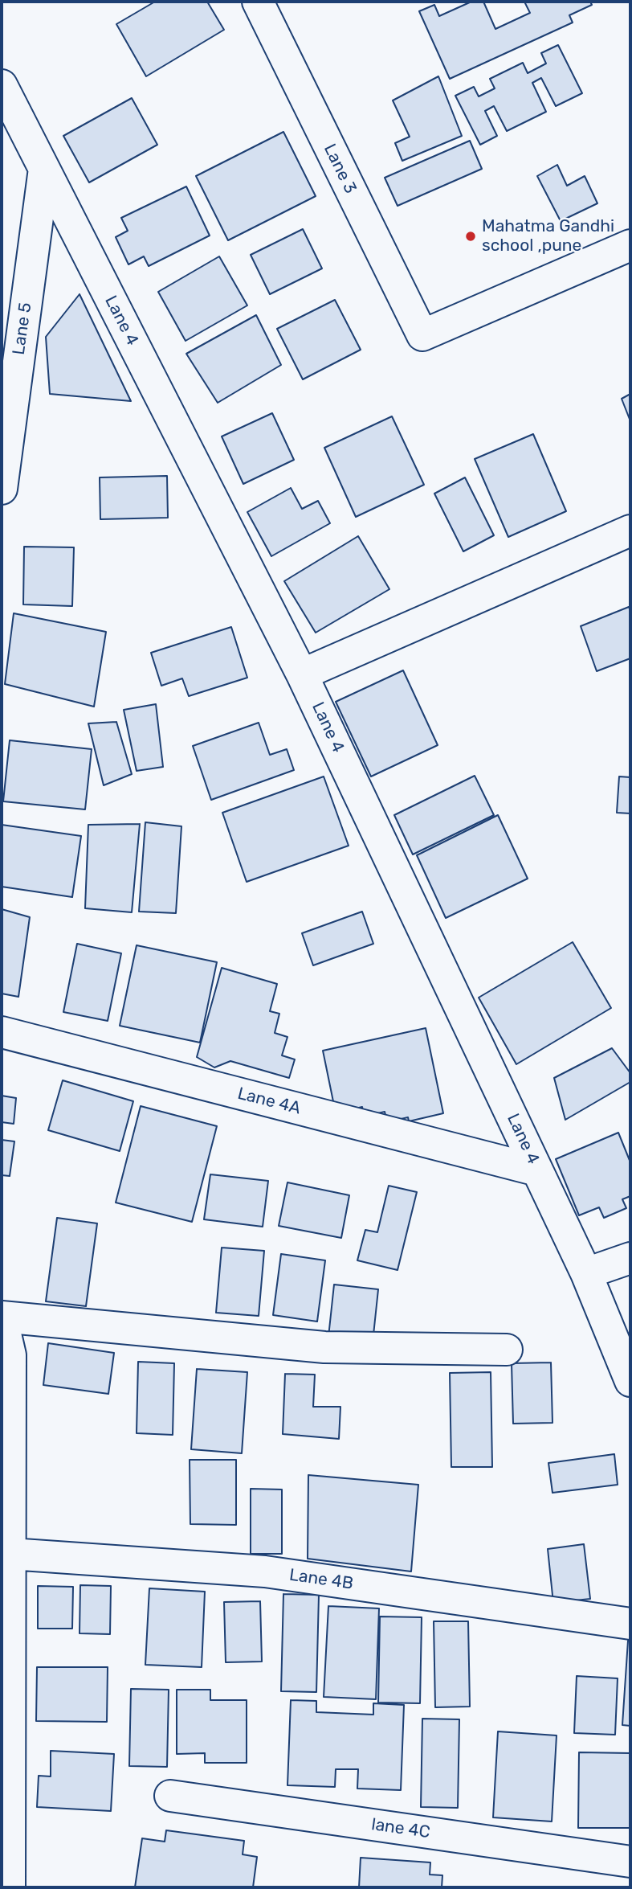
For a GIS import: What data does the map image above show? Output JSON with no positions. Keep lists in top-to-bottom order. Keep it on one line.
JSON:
{"streets":{"street":["Lane 3","Lane 4","Lane 5","Lane 4A","Lane 4B","lane 4C"]},"crossings":[["Lane 4","Lane 5"],["Lane 4","Lane 4A"]],"places":["Mahatma Gandhi school ,pune"]}
